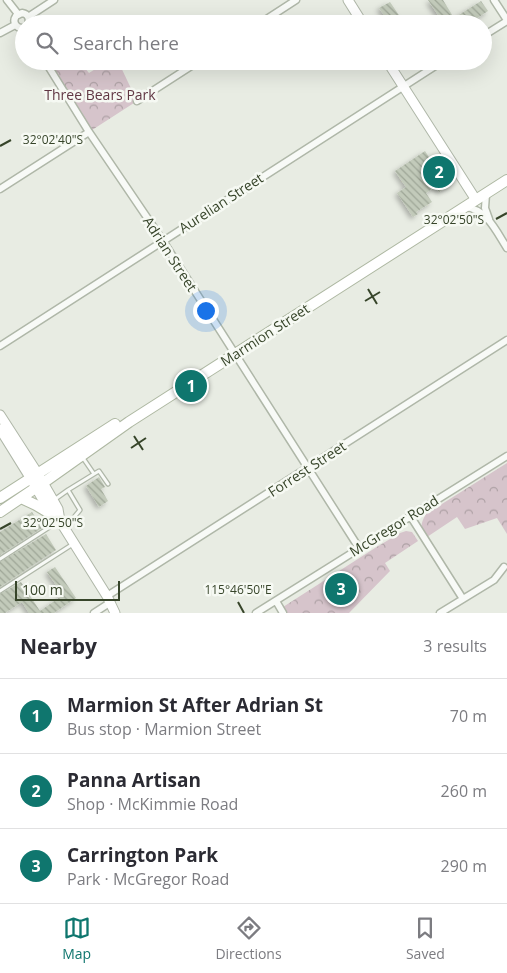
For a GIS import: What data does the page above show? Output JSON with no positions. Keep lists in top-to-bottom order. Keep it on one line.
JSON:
{"streets":{"main road":["Marmion Street"],"street":["Aurelian Street","Adrian Street","Forrest Street","McGregor Road"]},"crossings":[["Aurelian Street","Adrian Street"],["Adrian Street","Marmion Street"],["Adrian Street","Forrest Street"],["Adrian Street","McGregor Road"]],"parks":["Three Bears Park"],"scale_bar":"100 m","page":{"search":"Search here","pins":["2","1","3"],"scale":"100 m","heading":["Nearby","3 results"],"list":[{"mark":"1","name":"Marmion St After Adrian St","note":"Bus stop · Marmion Street","value":"70 m"},{"mark":"2","name":"Panna Artisan","note":"Shop · McKimmie Road","value":"260 m"},{"mark":"3","name":"Carrington Park","note":"Park · McGregor Road","value":"290 m"}],"nav":["Map","Directions","Saved"]},"coordinates":["32°02'40\"S","32°02'50\"S","115°46'50\"E"]}
